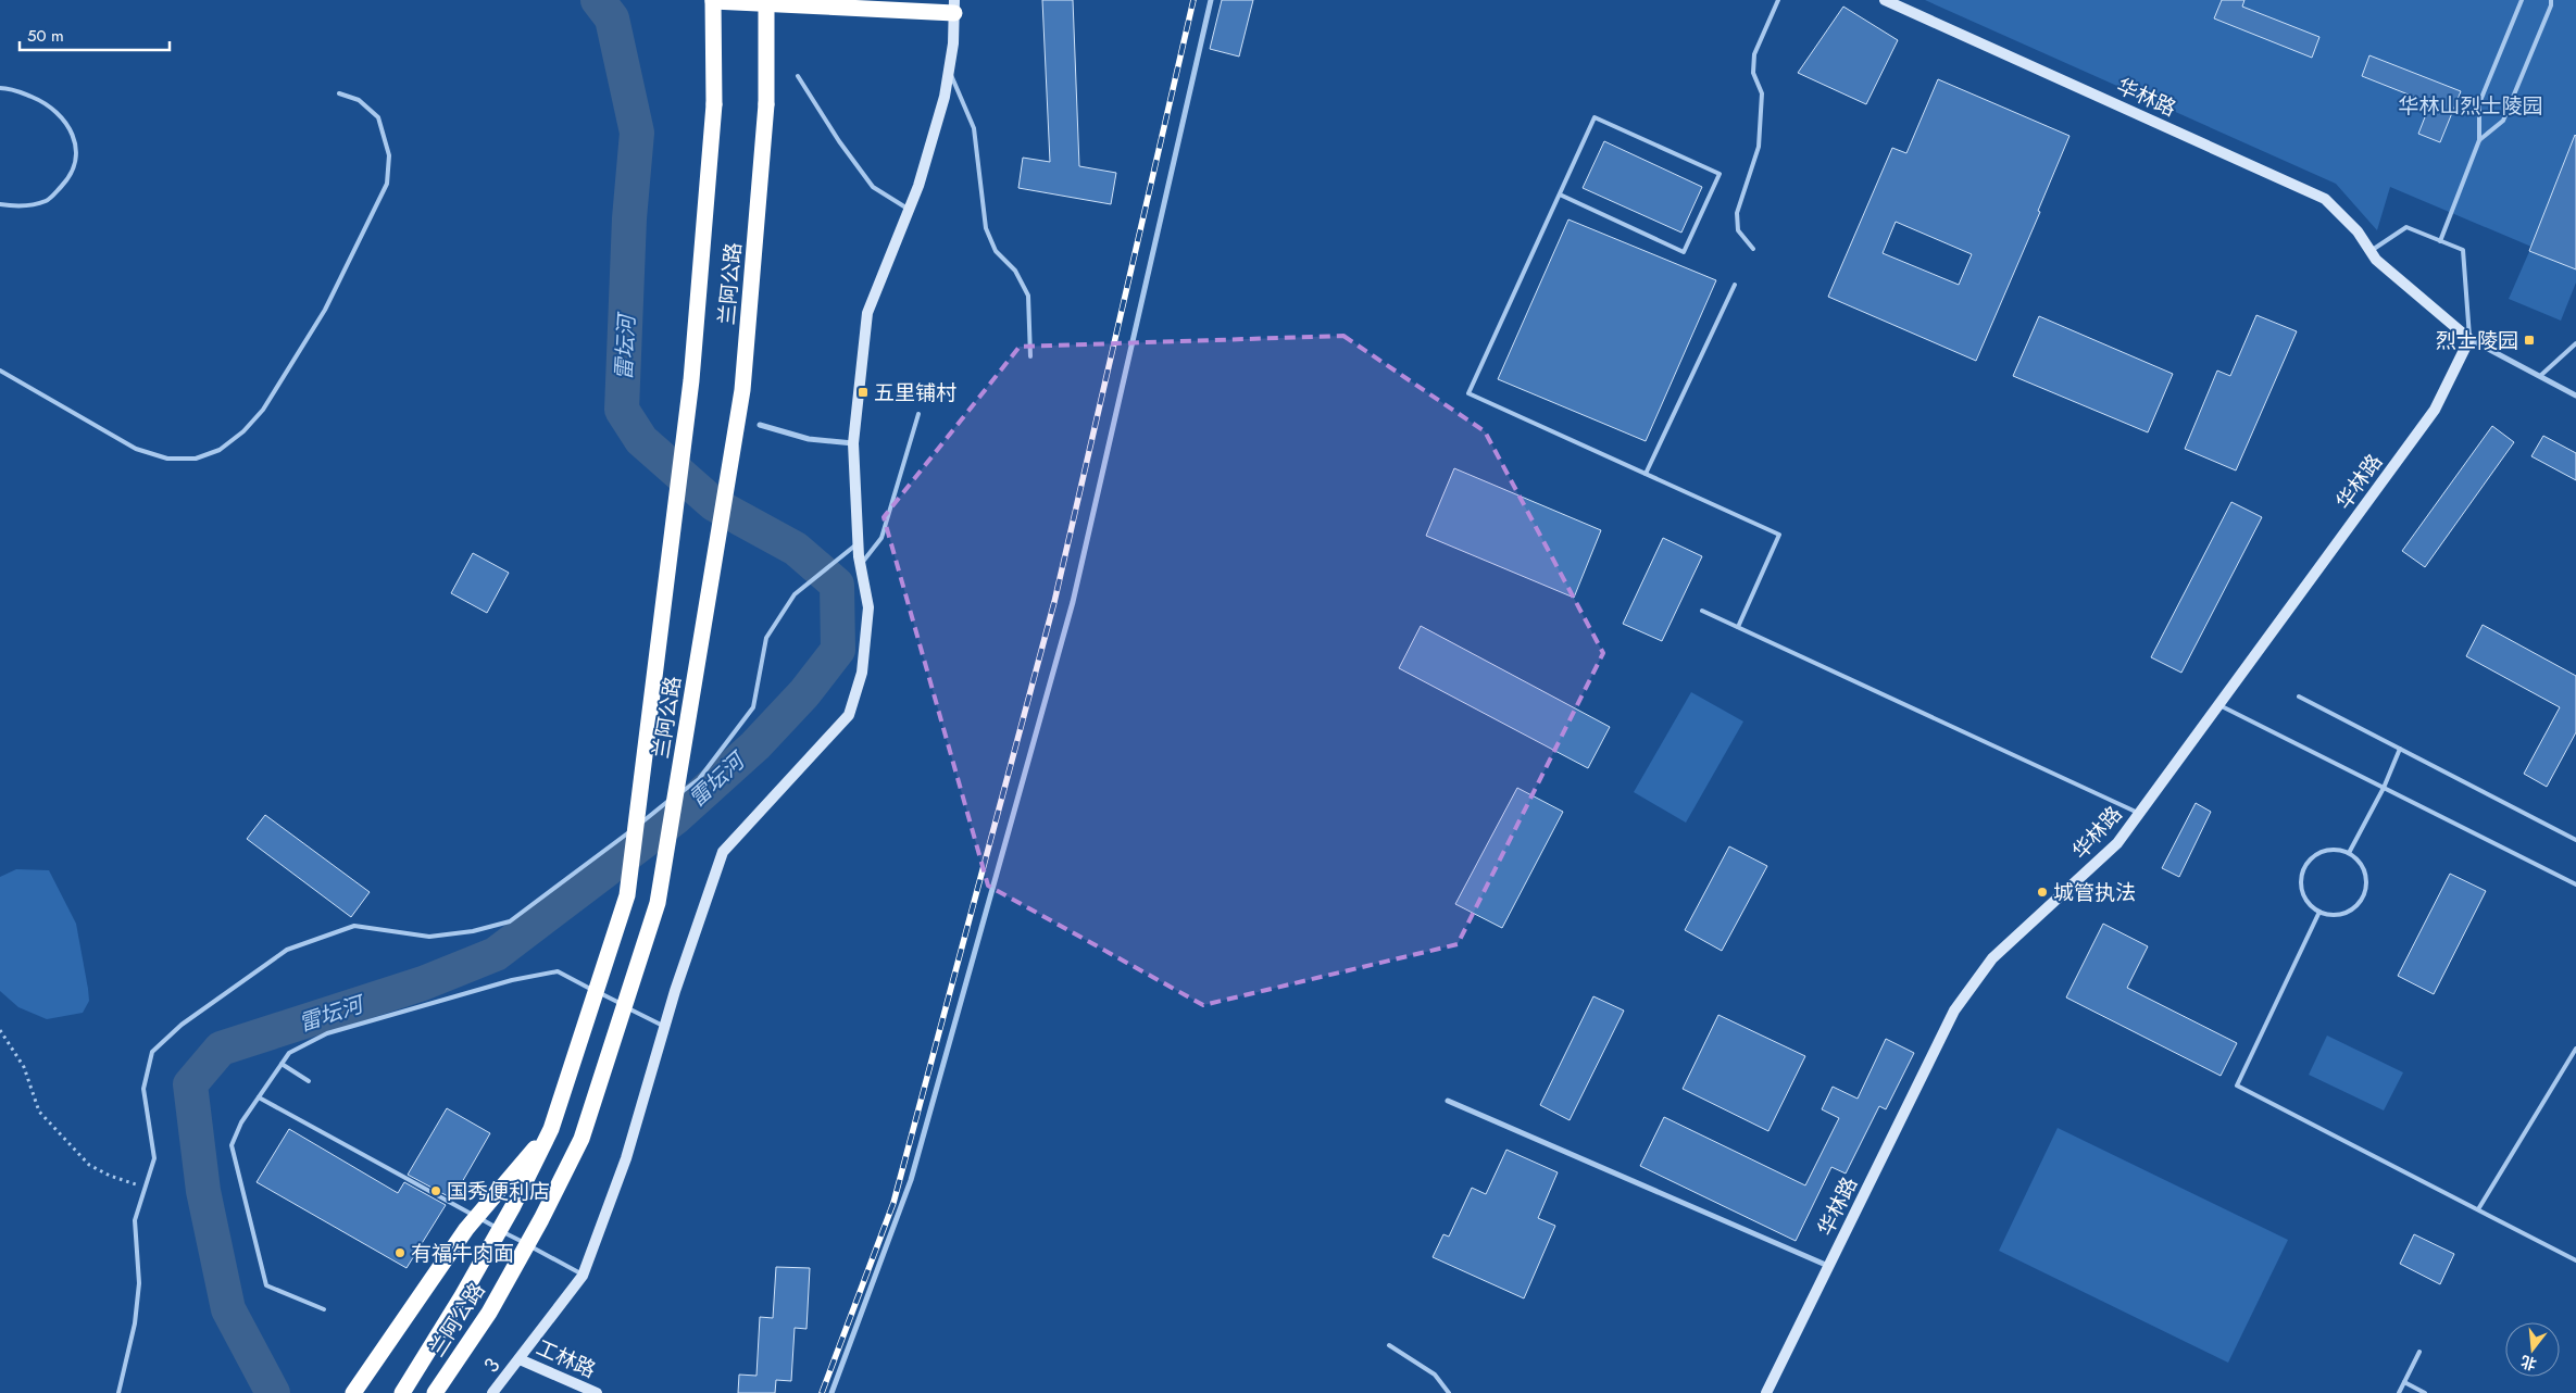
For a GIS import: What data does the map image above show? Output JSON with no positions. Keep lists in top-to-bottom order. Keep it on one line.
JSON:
{"streets":{"highway":["兰阿公路"],"street":["华林路","工林路","3"]},"crossings":[["工林路","3"]],"water":["雷坛河"],"parks":["华林山烈士陵园"],"places":{"transit":["烈士陵园","五里铺村"],"other":["城管执法","国秀便利店","有福牛肉面"]},"scale_bar":"50 m","north":"bottom"}
